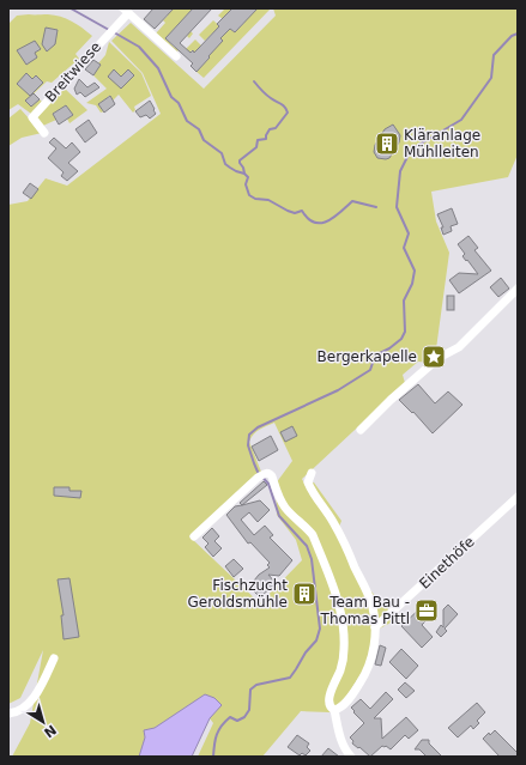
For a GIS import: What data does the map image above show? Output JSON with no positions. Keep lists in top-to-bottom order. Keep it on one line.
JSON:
{"streets":{"street":["Breitwiese","Einethöfe"]},"places":{"building":["Kläranlage Mühlleiten","Fischzucht Geroldsmühle"],"place":["Bergerkapelle"],"office":["Team Bau - Thomas Pittl"]},"north":"bottom right"}
